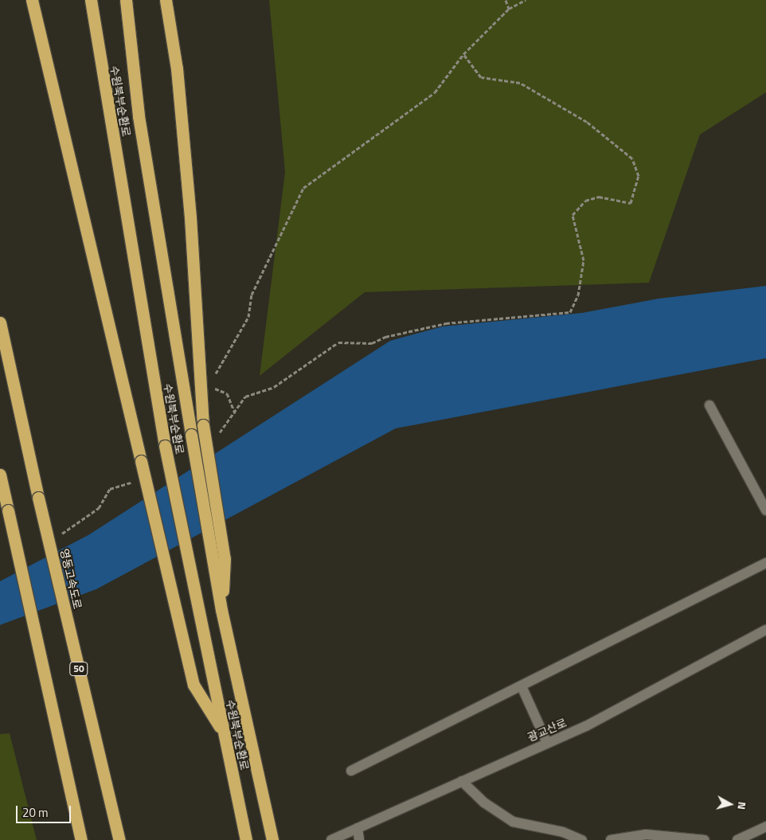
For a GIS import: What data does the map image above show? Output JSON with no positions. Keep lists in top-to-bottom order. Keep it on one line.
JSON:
{"streets":{"highway":["수원북부순환로","영동고속도로","50"],"street":["광교산로"]},"scale_bar":"20 m","north":"right"}
